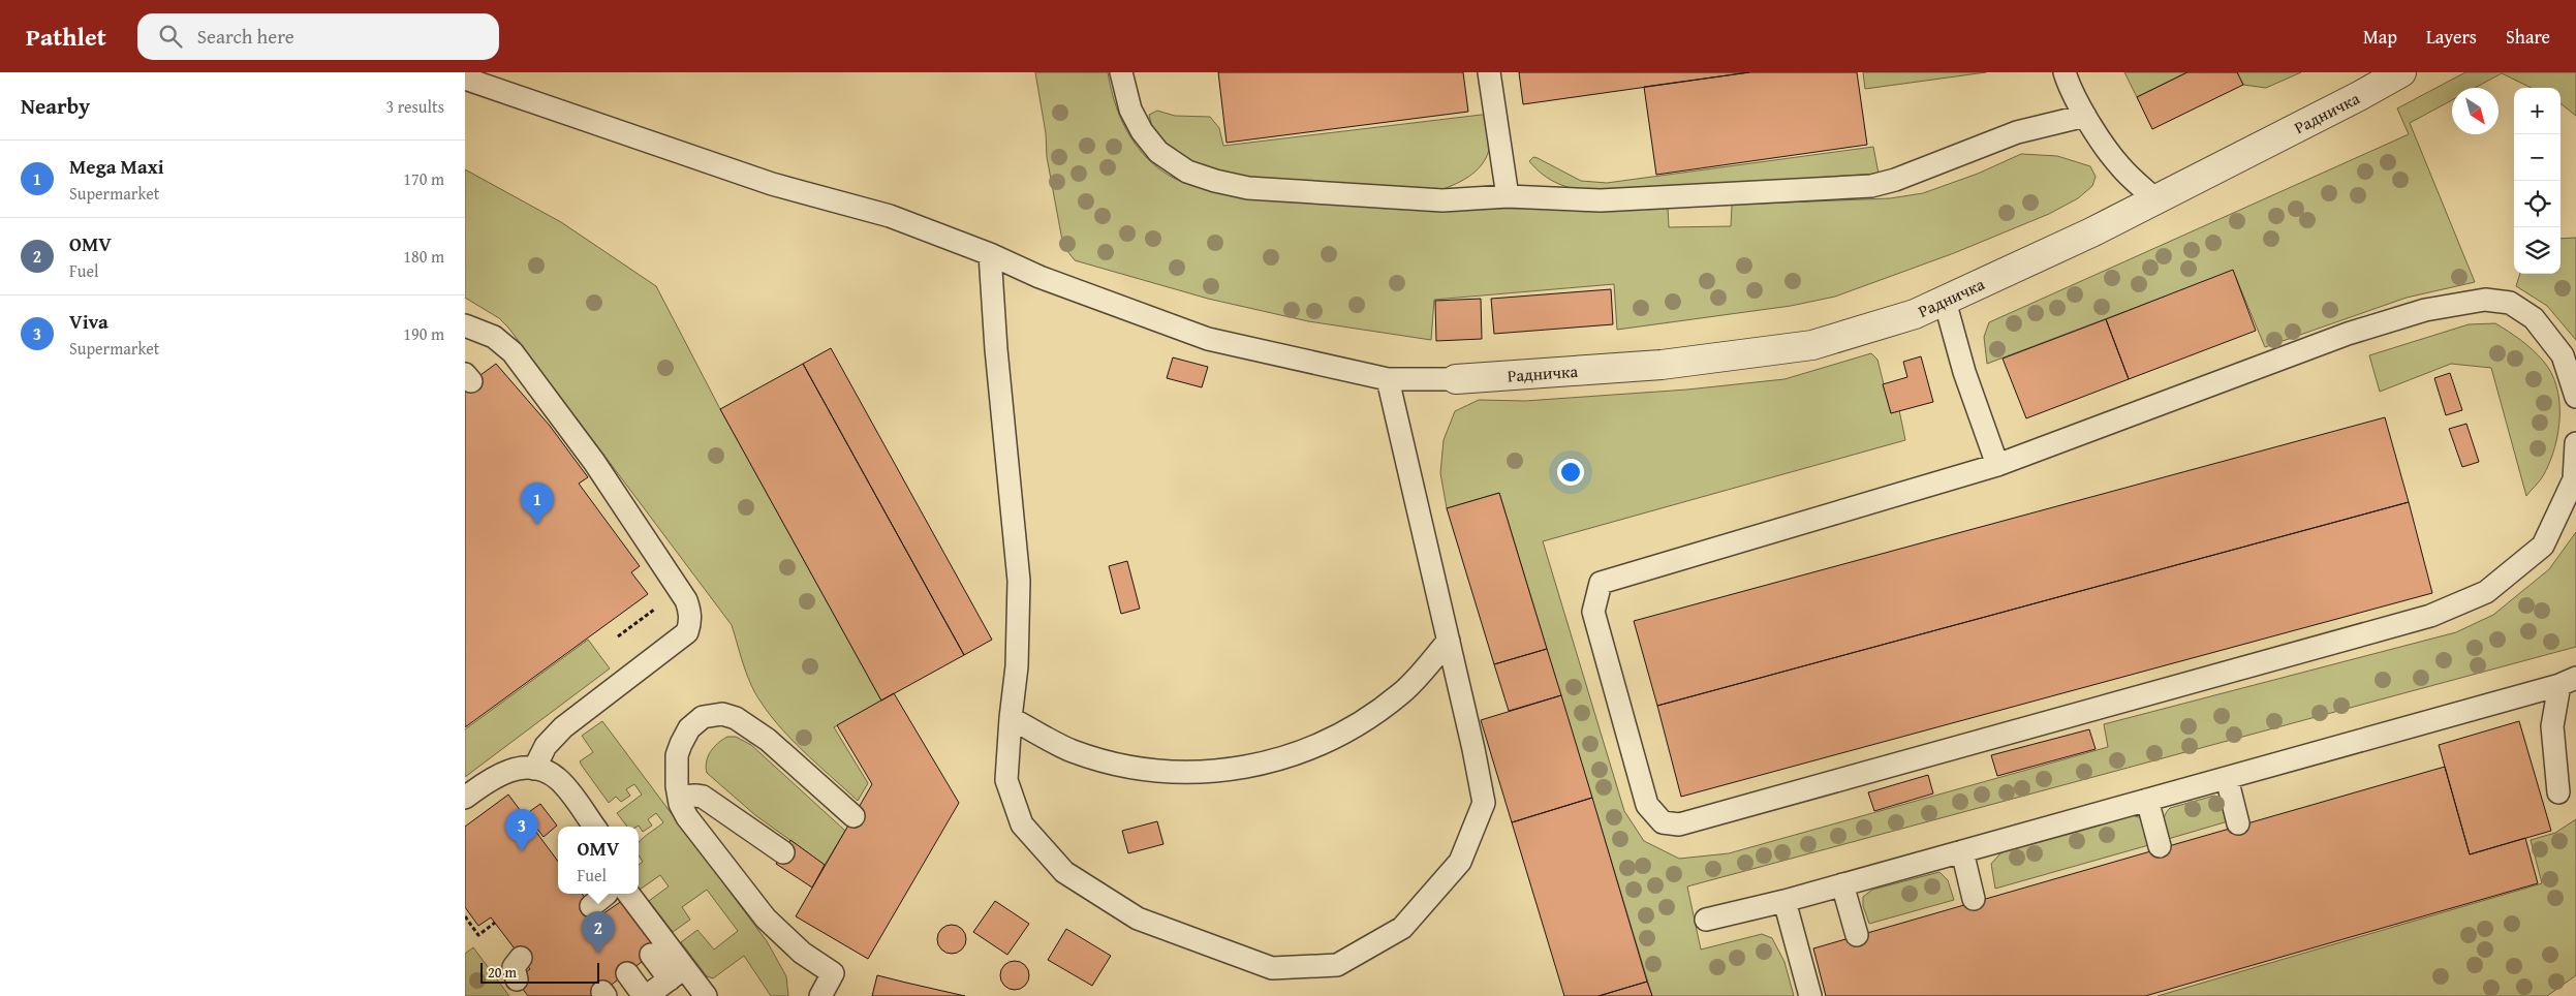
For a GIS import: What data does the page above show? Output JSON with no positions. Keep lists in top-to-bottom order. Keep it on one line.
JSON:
{"streets":{"street":["Радничка"]},"scale_bar":"20 m","north":"bottom right","page":{"header":"Pathlet","search":"Search here","nav":["Map","Layers","Share"],"heading":["Nearby","3 results"],"map_buttons":["+","−"],"list":[{"mark":"1","name":"Mega Maxi","note":"Supermarket","value":"170 m"},{"mark":"2","name":"OMV","note":"Fuel","value":"180 m"},{"mark":"3","name":"Viva","note":"Supermarket","value":"190 m"}],"pins":["1","3","2"],"popup":["OMV","Fuel"],"scale":"20 m"}}
